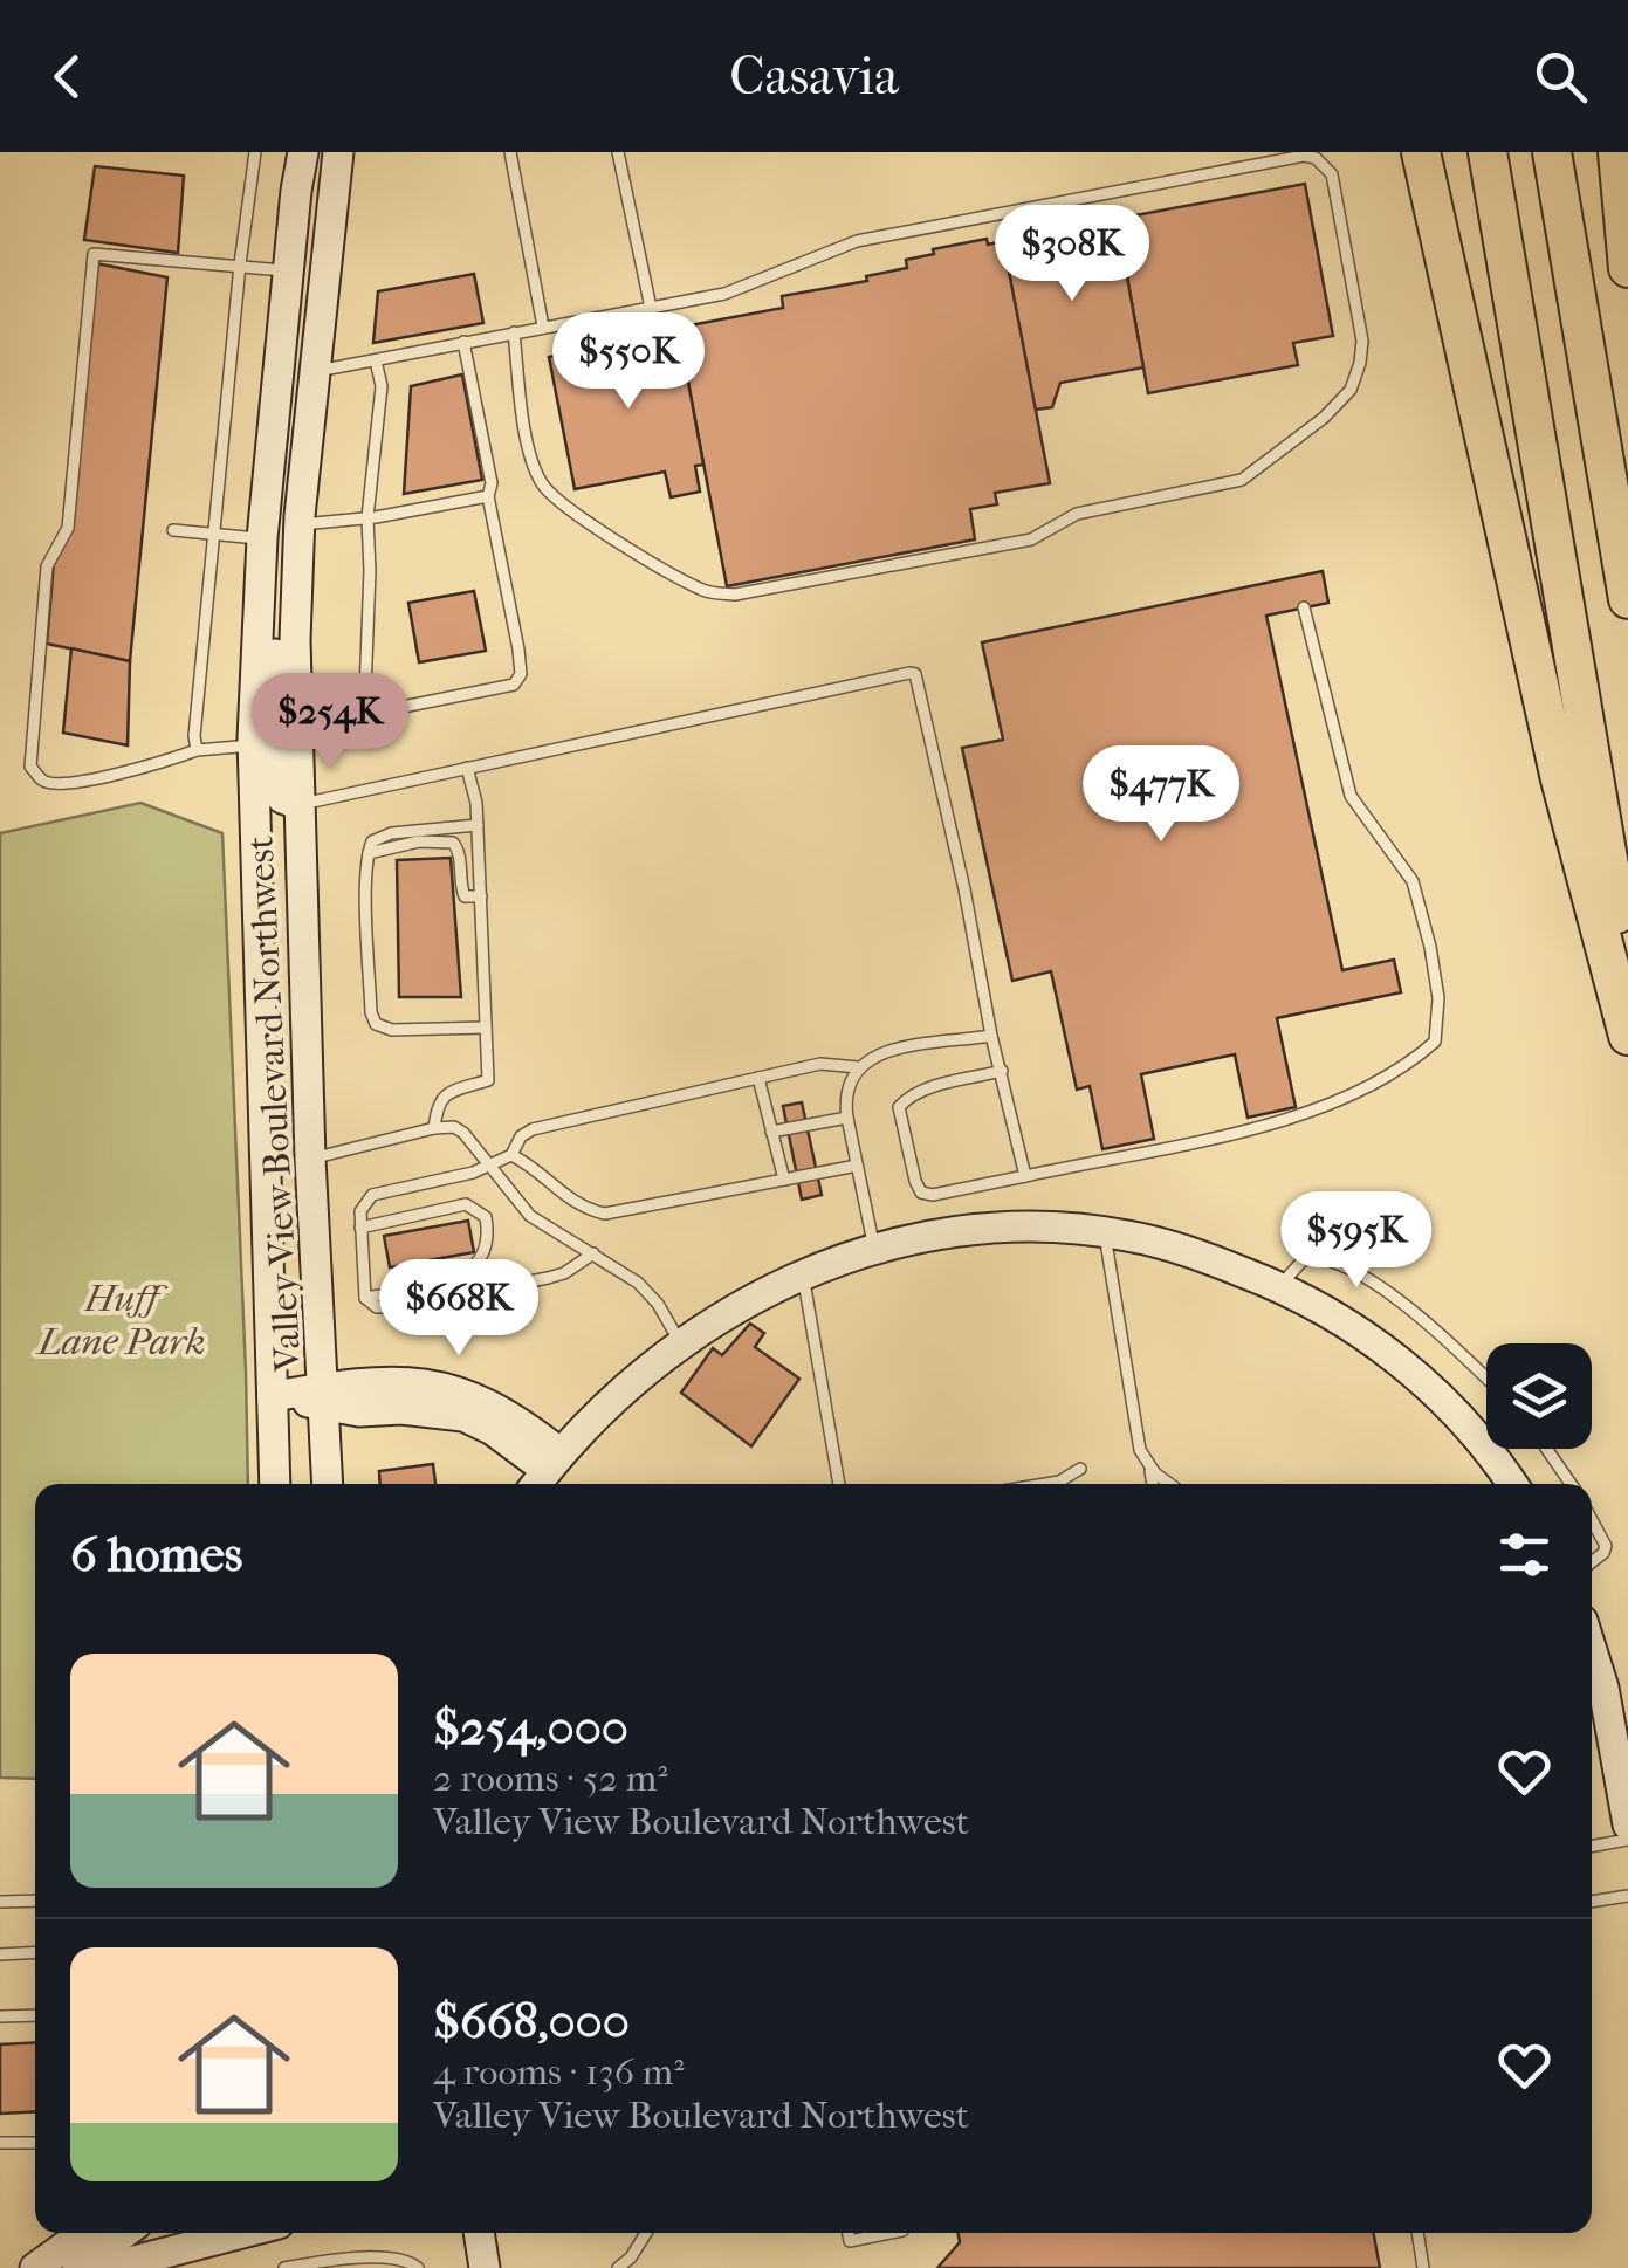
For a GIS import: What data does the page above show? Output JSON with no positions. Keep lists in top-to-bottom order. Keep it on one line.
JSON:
{"streets":{"main road":["Valley View Boulevard Northwest"]},"parks":["Huff Lane Park"],"page":{"header":"Casavia","price":["$308K","$550K","$254K","$477K","$595K","$668K"],"heading":"6 homes","list":[{"name":"$254,000","note":"2 rooms · 52 m² · Valley View Boulevard Northwest"},{"name":"$668,000","note":"4 rooms · 136 m² · Valley View Boulevard Northwest"}]}}
